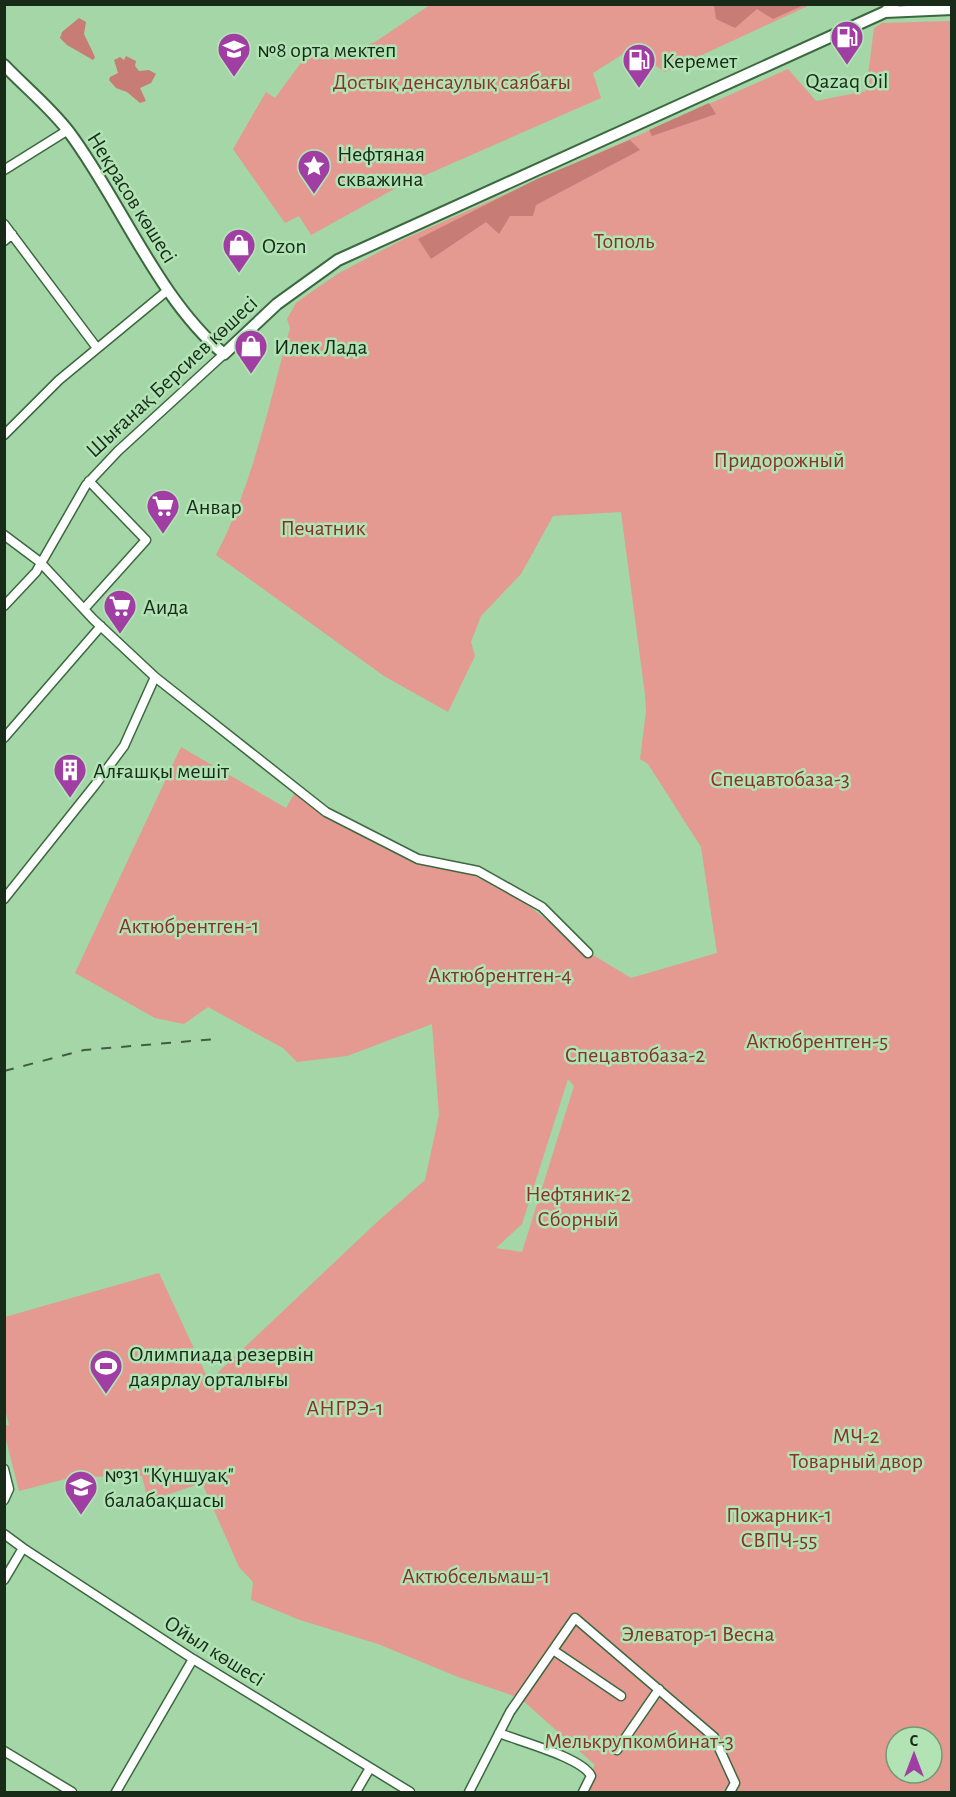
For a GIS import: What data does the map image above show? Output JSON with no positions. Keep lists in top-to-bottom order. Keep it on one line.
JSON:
{"streets":{"main road":["Некрасов көшесі","Шығанақ Берсиев көшесі"],"street":["Ойыл көшесі"]},"crossings":[["Некрасов көшесі","Шығанақ Берсиев көшесі"]],"parks":["Достық денсаулық саябағы","Тополь","Придорожный","Печатник","Спецавтобаза-3","Актюбрентген-1","Актюбрентген-4","Актюбрентген-5","Спецавтобаза-2","Нефтяник-2 Сборный","АНГРЭ-1","МЧ-2 Товарный двор","Пожарник-1 СВПЧ-55","Актюбсельмаш-1","Элеватор-1 Весна","Мелькрупкомбинат-3"],"places":{"fuel station":["Qazaq Oil","Керемет"],"school or university":["№8 орта мектеп","№31 \"Күншуақ\" балабақшасы"],"place":["Нефтяная скважина"],"shop":["Ozon","Илек Лада"],"supermarket":["Анвар","Аида"],"building":["Алғашқы мешіт"],"sports":["Олимпиада резервін даярлау орталығы"]},"north":"top"}
